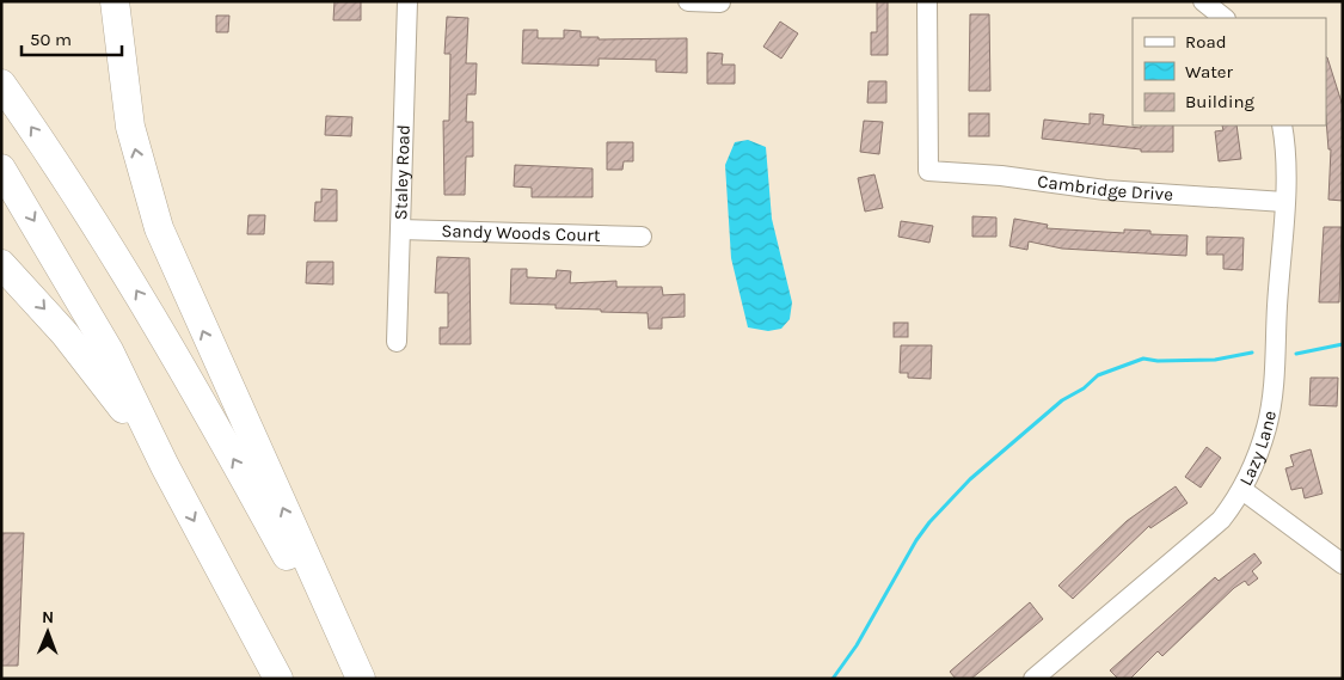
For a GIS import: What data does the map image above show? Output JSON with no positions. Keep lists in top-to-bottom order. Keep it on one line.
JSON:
{"streets":{"street":["Staley Road","Cambridge Drive","Sandy Woods Court","Lazy Lane"]},"crossings":[["Staley Road","Sandy Woods Court"],["Cambridge Drive","Lazy Lane"]],"legend":["Road","Water","Building"],"scale_bar":"50 m","north":"top"}
